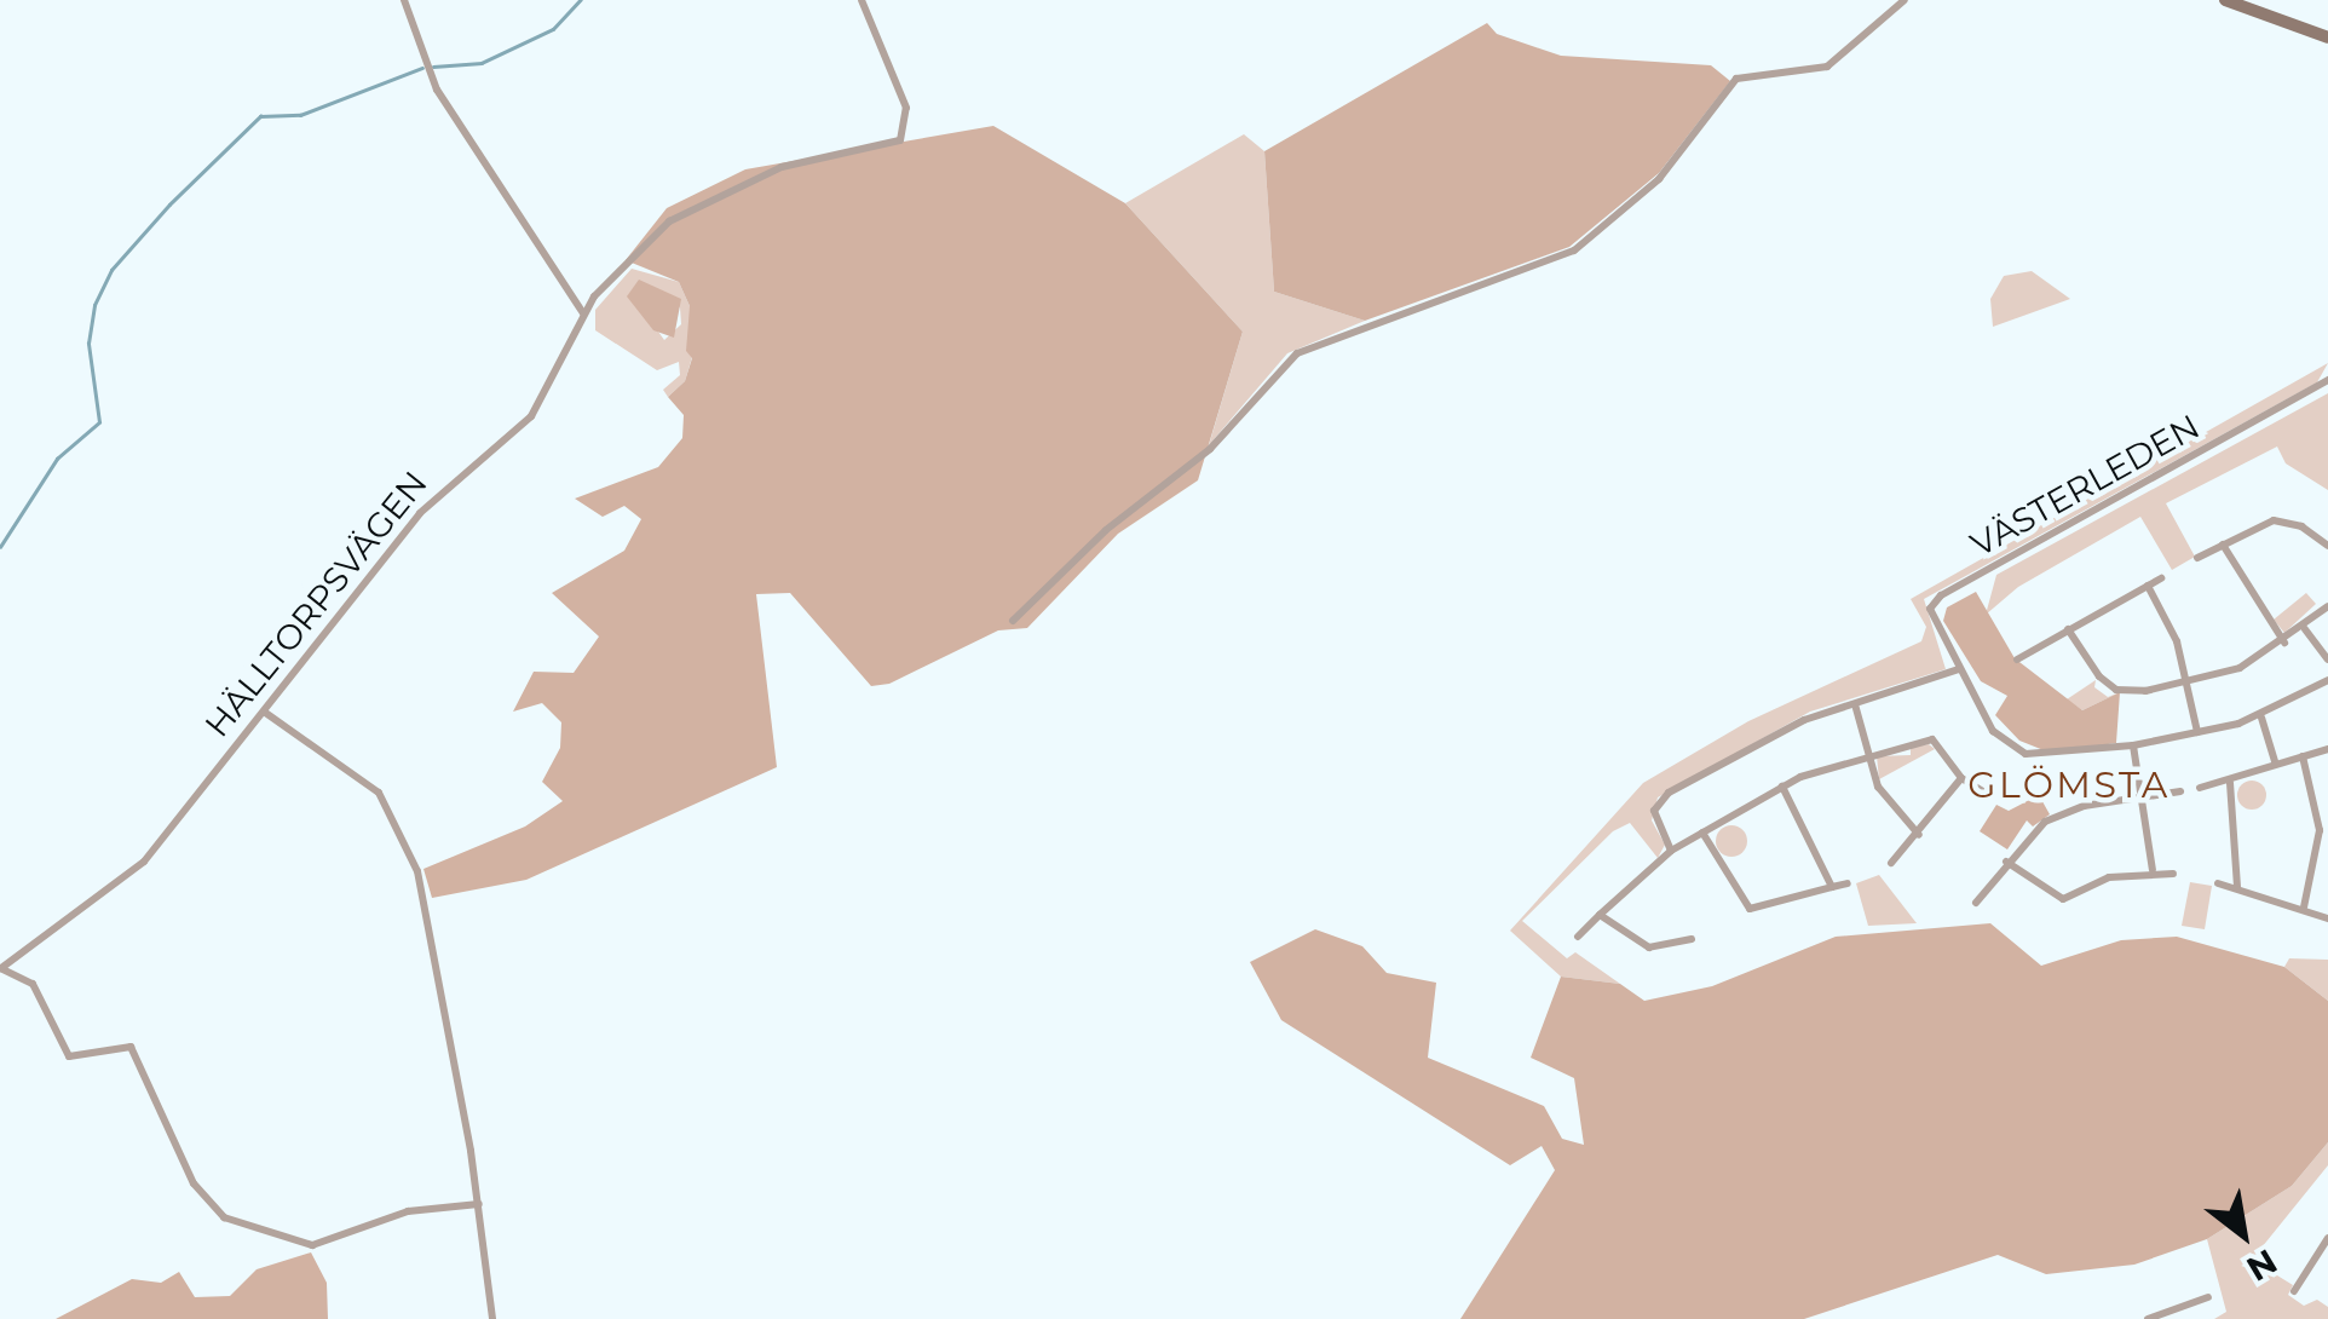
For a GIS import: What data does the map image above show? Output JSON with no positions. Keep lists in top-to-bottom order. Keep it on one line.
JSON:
{"streets":{"street":["VÄSTERLEDEN","HÄLLTORPSVÄGEN"]},"districts":["GLÖMSTA"],"north":"bottom right"}
